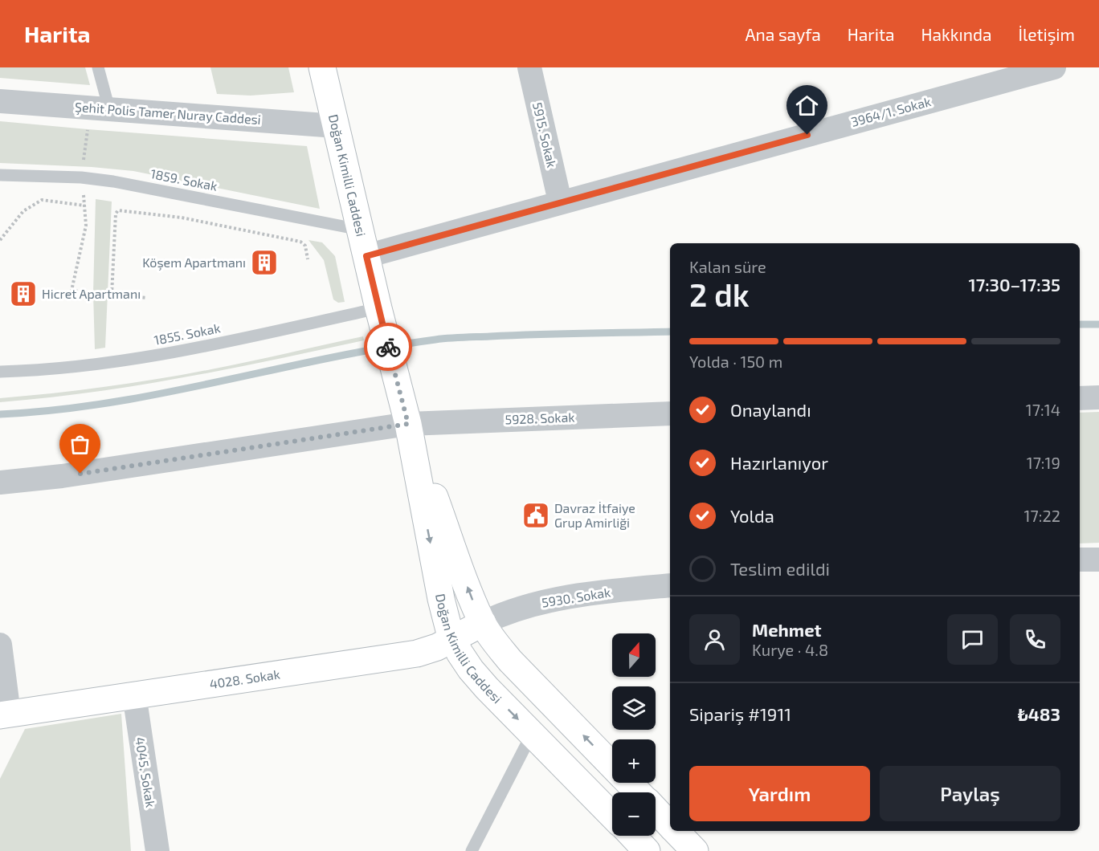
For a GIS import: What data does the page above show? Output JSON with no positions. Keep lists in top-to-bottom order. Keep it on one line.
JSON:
{"streets":{"main road":["Doğan Kimilli Caddesi","4028. Sokak"],"street":["3964/1. Sokak","Şehit Polis Tamer Nuray Caddesi","5915. Sokak","5928. Sokak","5930. Sokak","4045. Sokak"],"lane":["1859. Sokak","1855. Sokak"]},"crossings":[["3964/1. Sokak","5915. Sokak"],["3964/1. Sokak","Doğan Kimilli Caddesi"],["Şehit Polis Tamer Nuray Caddesi","Doğan Kimilli Caddesi"],["Doğan Kimilli Caddesi","1859. Sokak"],["Doğan Kimilli Caddesi","1855. Sokak"],["Doğan Kimilli Caddesi","5928. Sokak"],["Doğan Kimilli Caddesi","5930. Sokak"],["Doğan Kimilli Caddesi","4028. Sokak"],["5930. Sokak","4028. Sokak"],["4028. Sokak","4045. Sokak"]],"places":{"building":["Köşem Apartmanı","Hicret Apartmanı"],"public building":["Davraz İtfaiye Grup Amirliği"]},"north":"top","page":{"header":"Harita","nav":["Ana sayfa","Harita","Hakkında","İletişim"],"heading":["2 dk","Kalan süre","17:30–17:35"],"panel":["Mehmet","Kurye · 4.8","Sipariş #1911","₺483"],"bar":"Yolda · 150 m","list":[["Onaylandı","17:14"],["Hazırlanıyor","17:19"],["Yolda","17:22"],"Teslim edildi"],"map_buttons":["+","−"],"buttons":["Yardım","Paylaş"]}}
